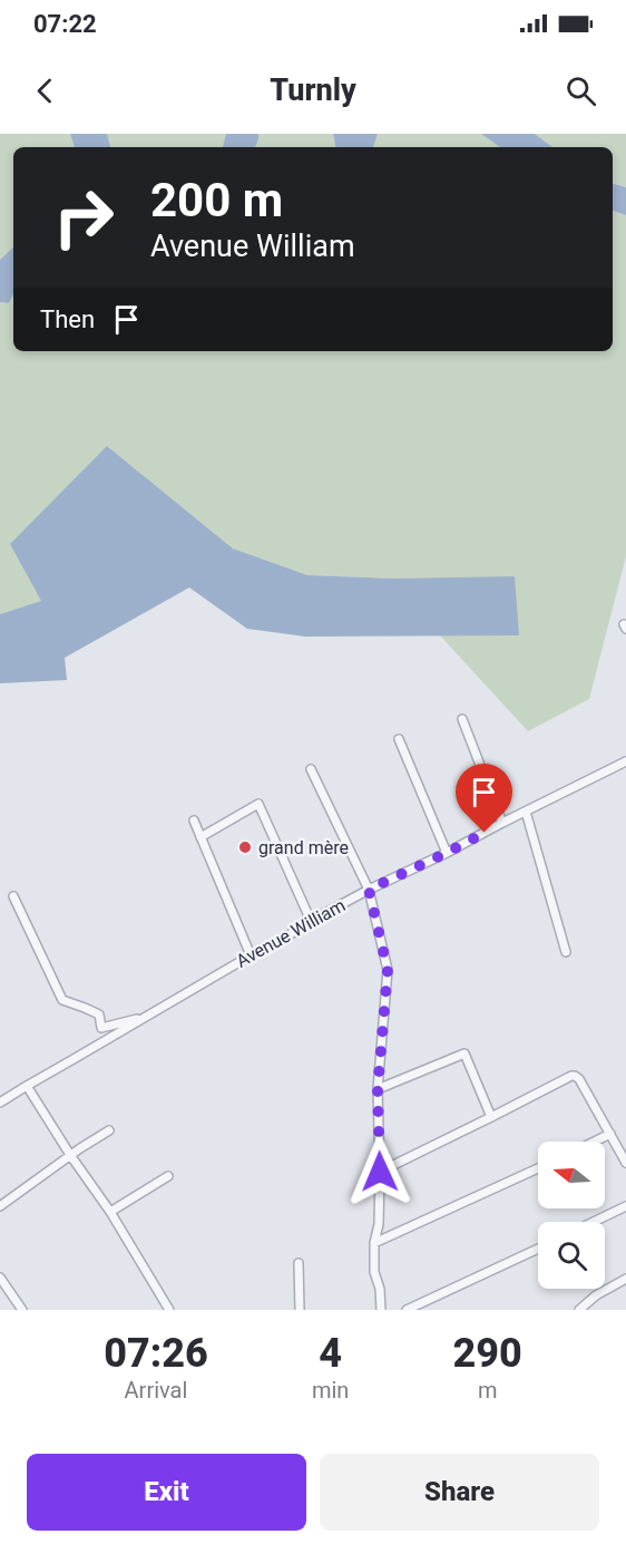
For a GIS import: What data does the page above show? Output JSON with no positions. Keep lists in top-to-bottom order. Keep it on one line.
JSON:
{"streets":{"street":["Avenue William"]},"places":["grand mère"],"north":"left","page":{"status":"07:22","header":"Turnly","turn":["200 m","Avenue William"],"then":"Then","eta":["07:26","Arrival","4","min","290","m"],"buttons":["Exit","Share"]}}
